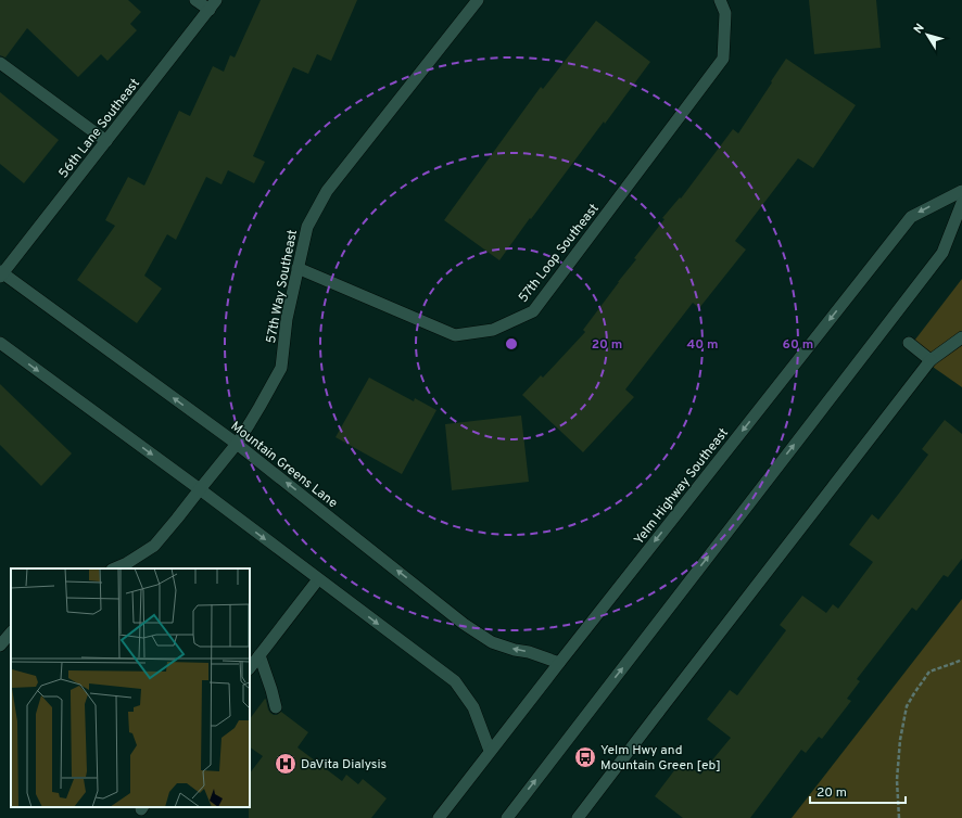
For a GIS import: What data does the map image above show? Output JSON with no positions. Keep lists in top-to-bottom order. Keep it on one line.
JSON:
{"streets":{"street":["56th Lane Southeast","57th Loop Southeast","57th Way Southeast","Mountain Greens Lane","Yelm Highway Southeast"]},"crossings":[["56th Lane Southeast","Mountain Greens Lane"],["57th Loop Southeast","57th Way Southeast"],["57th Way Southeast","Mountain Greens Lane"],["Mountain Greens Lane","Yelm Highway Southeast"]],"places":{"bus stop":["Yelm Hwy and Mountain Green [eb]"],"hospital":["DaVita Dialysis"]},"scale_bar":"20 m","north":"top left","rings":["20 m","40 m","60 m"]}
